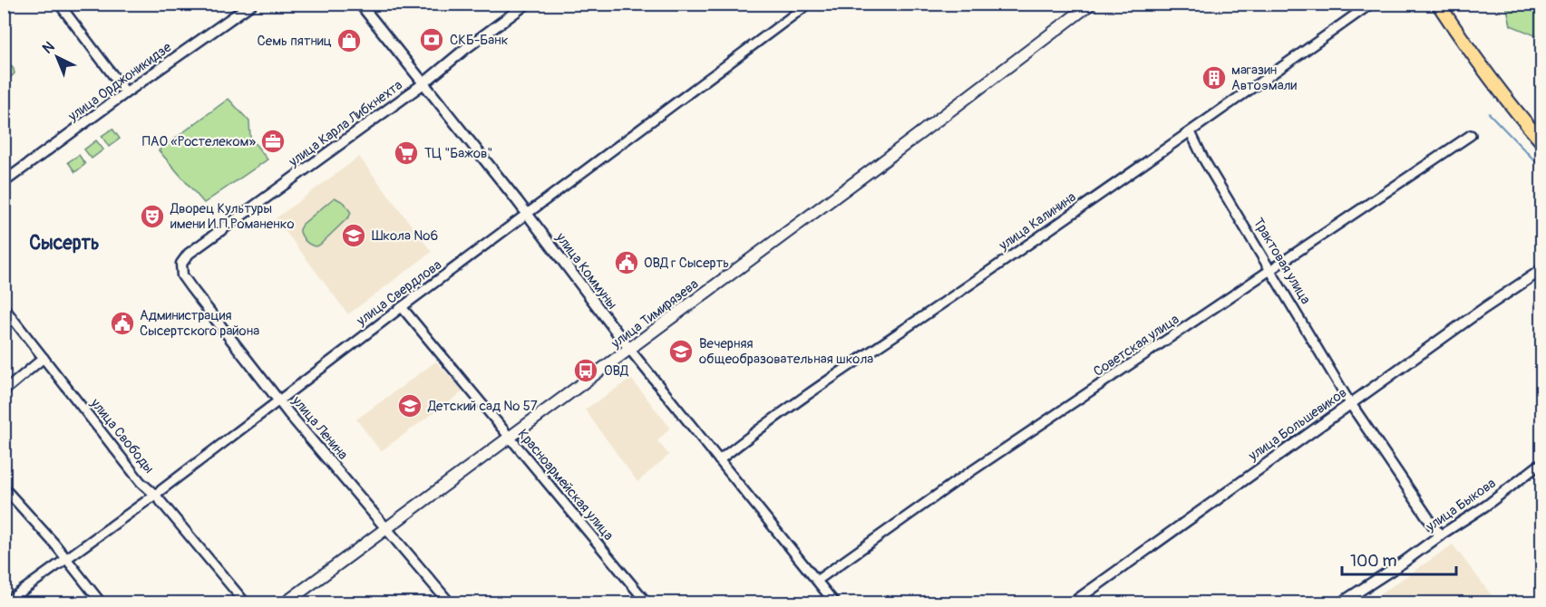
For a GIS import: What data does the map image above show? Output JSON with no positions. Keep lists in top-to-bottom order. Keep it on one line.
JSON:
{"streets":{"main road":["улица Тимирязева"],"street":["улица Орджоникидзе","улица Карла Либкнехта","улица Калинина","Трактовая улица","улица Коммуны","улица Свердлова","Советская улица","улица Большевиков","улица Ленина","улица Свободы","Красноармейская улица","улица Быкова"]},"crossings":[["улица Карла Либкнехта","улица Коммуны"],["улица Карла Либкнехта","улица Ленина"],["улица Калинина","Трактовая улица"],["улица Калинина","улица Коммуны"],["Трактовая улица","Советская улица"],["Трактовая улица","улица Большевиков"],["улица Коммуны","улица Свердлова"],["улица Коммуны","улица Тимирязева"],["улица Коммуны","Советская улица"],["улица Свердлова","улица Ленина"],["улица Свердлова","улица Свободы"],["улица Свердлова","Красноармейская улица"],["улица Тимирязева","улица Ленина"],["улица Тимирязева","Красноармейская улица"]],"districts":["Сысерть"],"places":{"bank":["СКБ-Банк"],"shop":["Семь пятниц"],"building":["магазин Автоэмали"],"office":["ПАО «Ростелеком»"],"supermarket":["ТЦ \"Бажов\""],"theatre":["Дворец Культуры имени И.П.Романенко"],"school or university":["Школа №6","Вечерняя общеобразовательная школа","Детский сад № 57"],"public building":["ОВД г Сысерть","Администрация Сысертского района"],"bus stop":["ОВД"]},"scale_bar":"100 m","north":"top left"}
